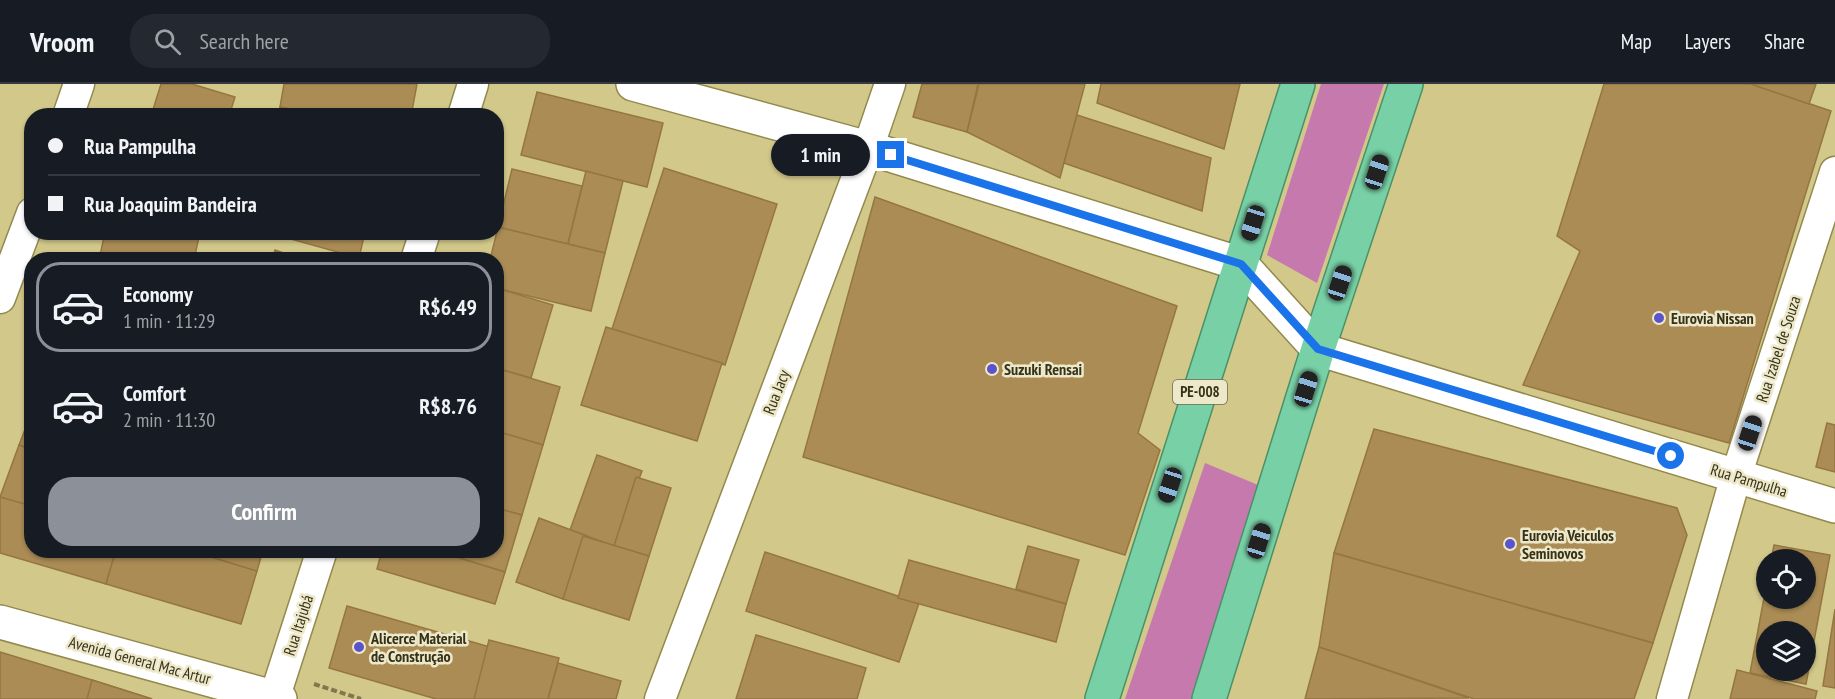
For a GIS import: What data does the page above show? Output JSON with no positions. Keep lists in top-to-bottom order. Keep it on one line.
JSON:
{"streets":{"highway":["PE-008"],"main road":["Rua Pampulha","Avenida General Mac Artur"],"street":["Rua Izabel de Souza","Rua Jacy","Rua Itajubá"]},"crossings":[["Rua Izabel de Souza","Rua Pampulha"],["Rua Itajubá","Avenida General Mac Artur"]],"places":["Eurovia Nissan","Suzuki Rensai","Eurovia Veiculos Seminovos","Alicerce Material de Construção"],"page":{"header":"Vroom","search":"Search here","nav":["Map","Layers","Share"],"banner":["Rua Pampulha","Rua Joaquim Bandeira"],"bubble":"1 min","list":[{"name":"Economy","note":"1 min · 11:29","value":"R$6.49"},{"name":"Comfort","note":"2 min · 11:30","value":"R$8.76"}],"buttons":"Confirm"}}
